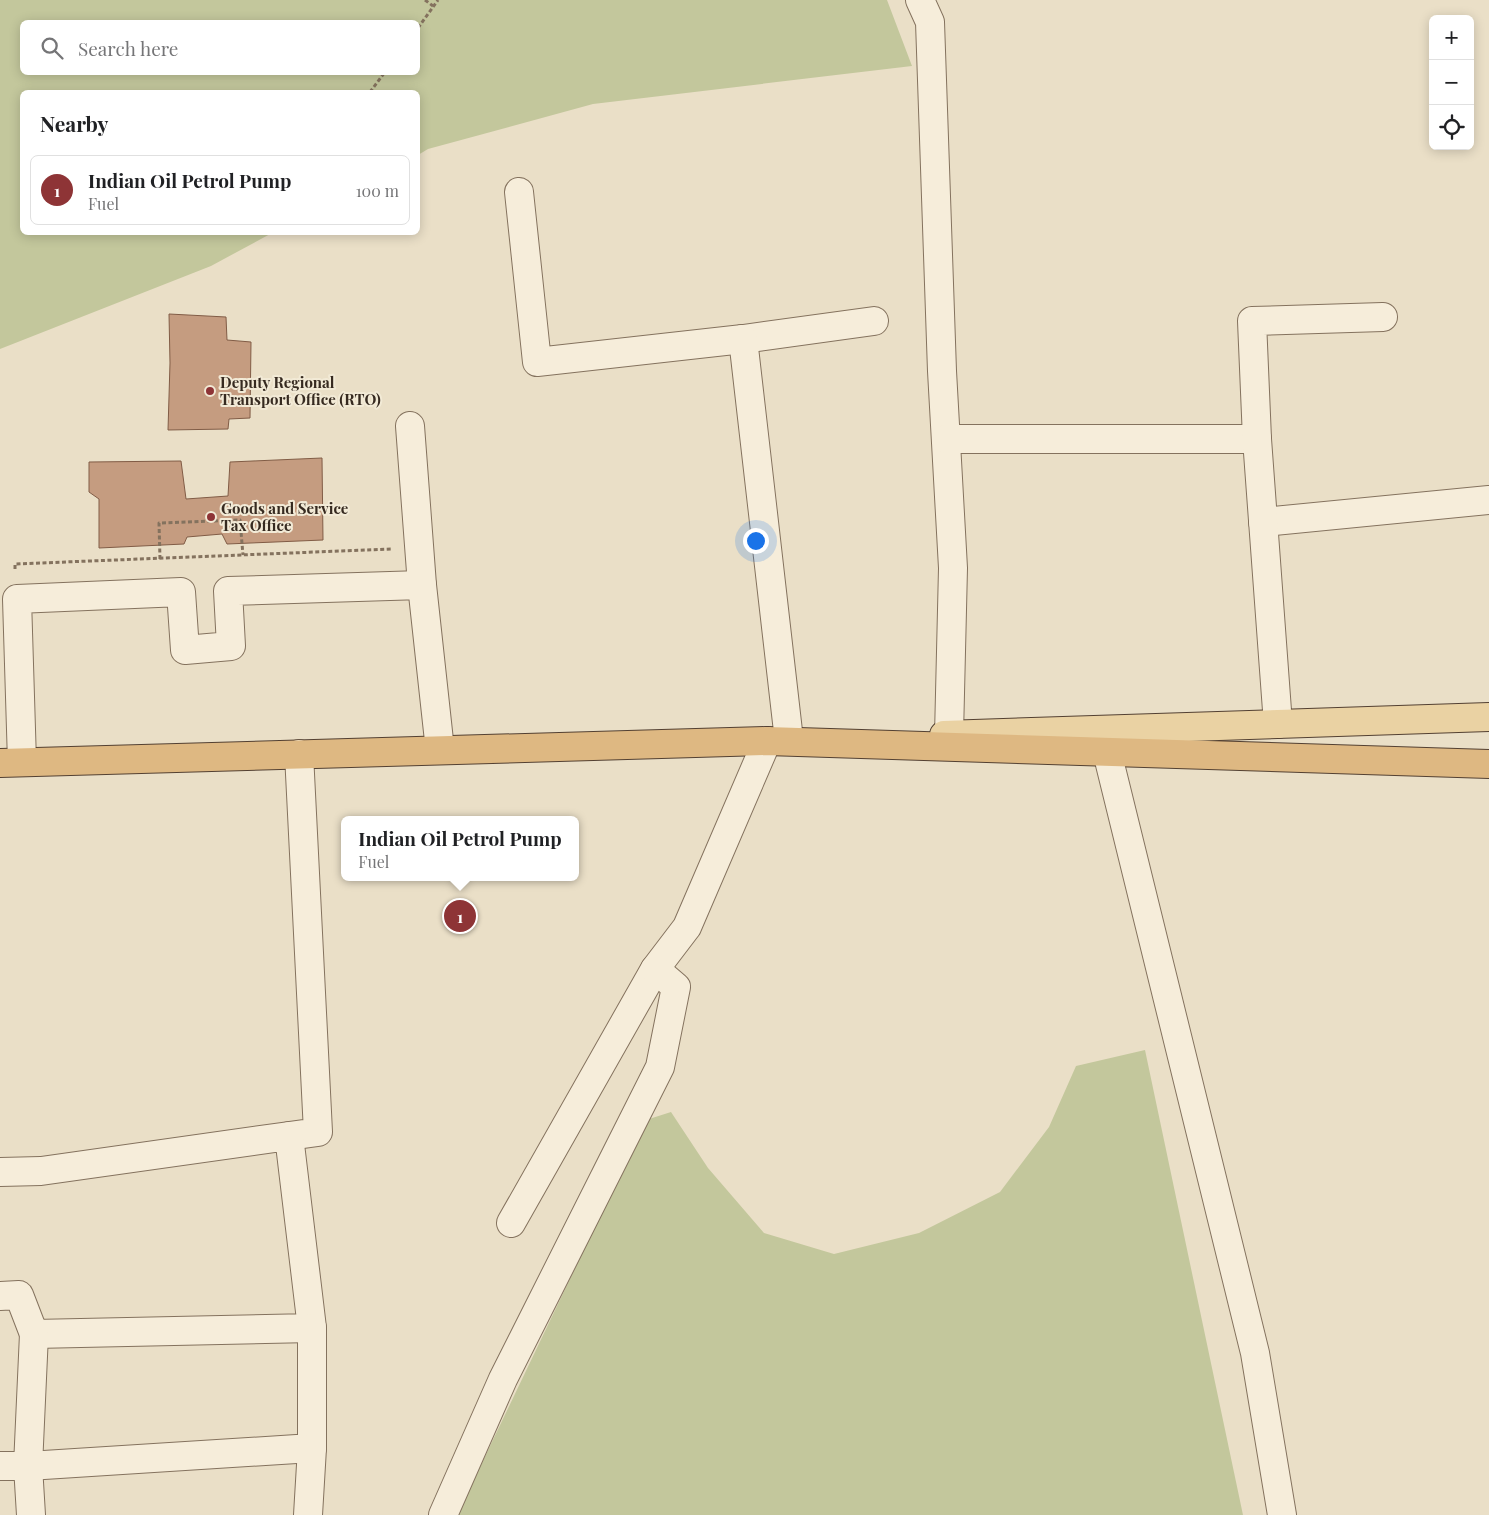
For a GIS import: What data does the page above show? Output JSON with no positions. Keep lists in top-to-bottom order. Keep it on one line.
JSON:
{"places":["Deputy Regional Transport Office (RTO)","Goods and Service Tax Office"],"page":{"map_buttons":["+","−"],"search":"Search here","heading":"Nearby","list":[{"mark":"1","name":"Indian Oil Petrol Pump","note":"Fuel","value":"100 m"}],"popup":["Indian Oil Petrol Pump","Fuel"],"pins":"1"}}
